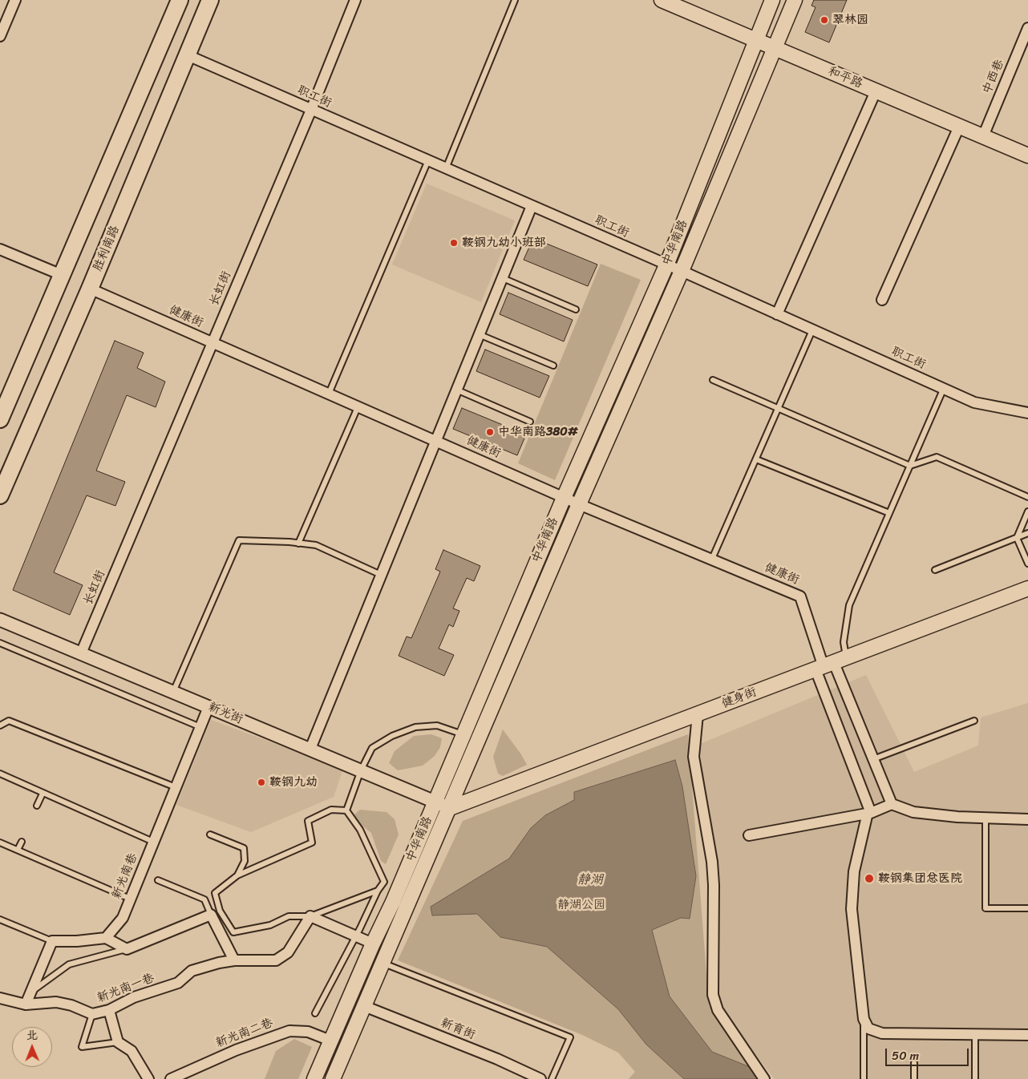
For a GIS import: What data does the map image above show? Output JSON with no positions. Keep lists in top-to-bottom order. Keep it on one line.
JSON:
{"streets":{"main road":["和平路","中华南路","胜利南路","健身街"],"street":["中西巷","职工街","长虹街","健康街","新光街","新光南巷","新光南一巷","新育街","新光南二巷"]},"crossings":[["中西巷","和平路"],["和平路","中华南路"],["职工街","中华南路"],["职工街","胜利南路"],["职工街","长虹街"],["中华南路","健康街"],["中华南路","健身街"],["中华南路","新光街"],["中华南路","新育街"],["中华南路","新光南二巷"],["胜利南路","健康街"],["长虹街","健康街"],["长虹街","新光街"],["健康街","健身街"],["健身街","新光街"],["新光街","新光南巷"]],"water":["静湖"],"parks":["静湖公园"],"places":["翠林园","鞍钢九幼小班部","中华南路380#","鞍钢九幼","鞍钢集团总医院"],"scale_bar":"50 m","north":"top"}
